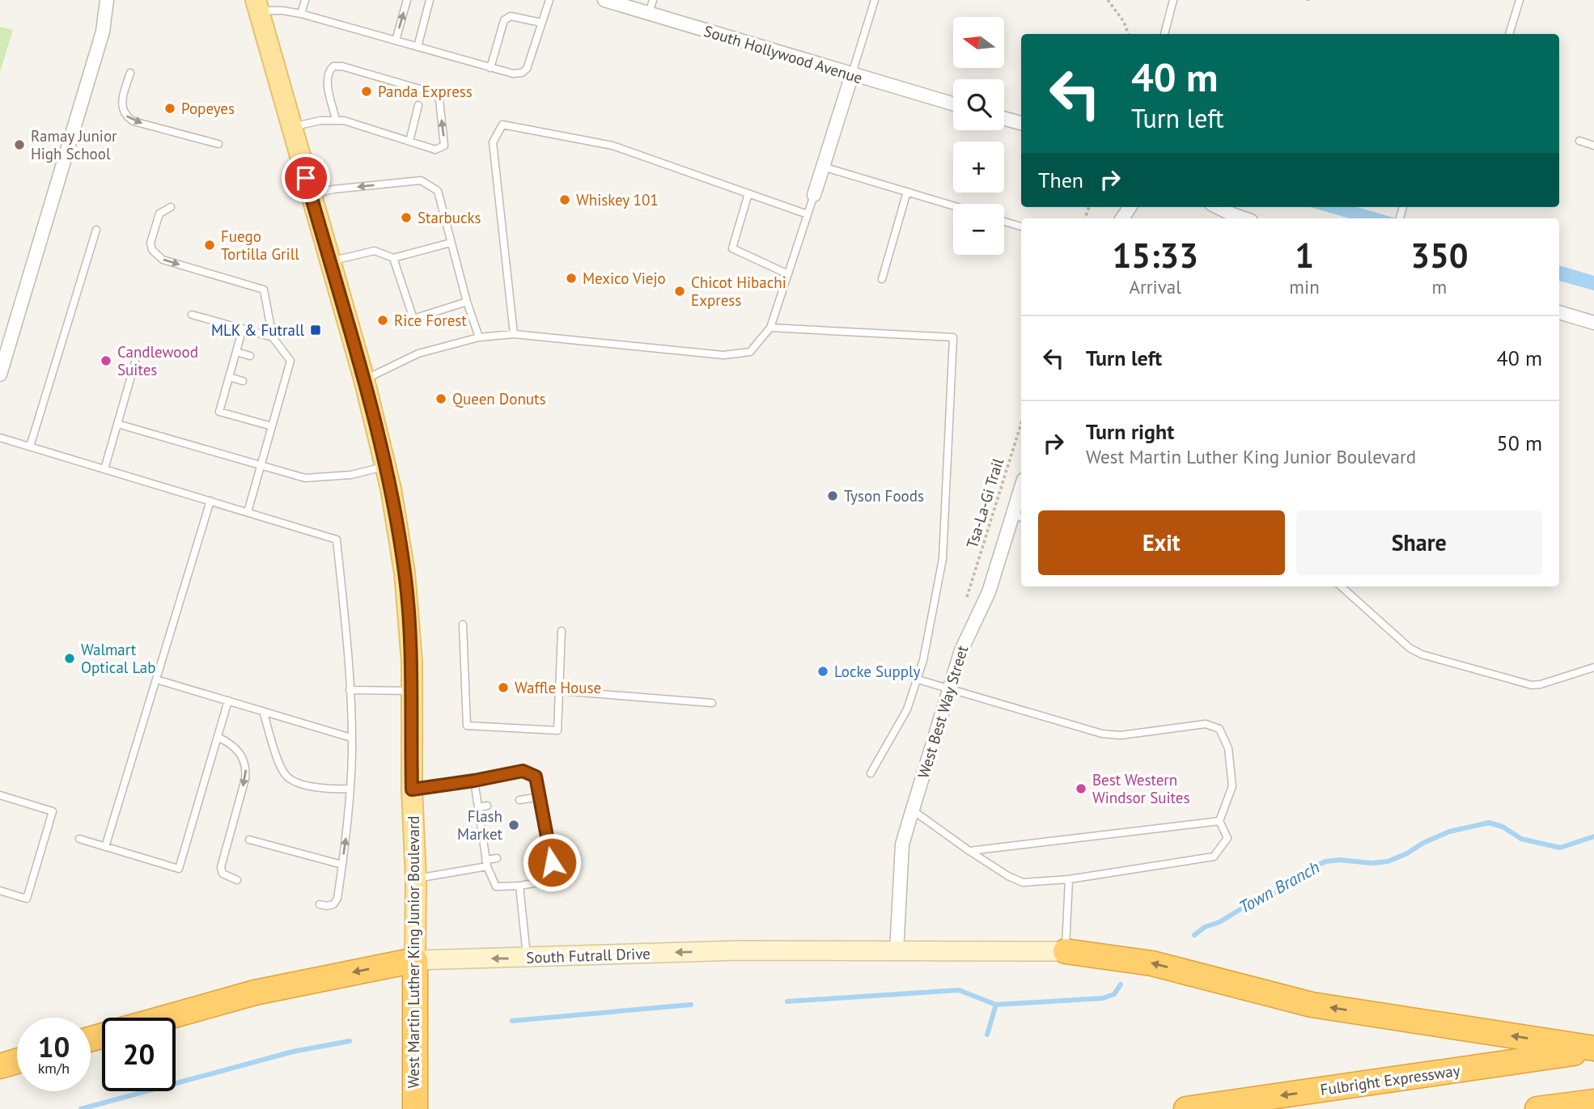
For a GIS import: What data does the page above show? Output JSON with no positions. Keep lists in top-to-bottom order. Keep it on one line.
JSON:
{"streets":{"highway":["West Martin Luther King Junior Boulevard","South Futrall Drive","Fulbright Expressway"],"street":["South Hollywood Avenue","West Best Way Street"],"path":["Tsa-La-Gi Trail"]},"crossings":[["West Best Way Street","South Futrall Drive"],["West Martin Luther King Junior Boulevard","South Futrall Drive"]],"one_way":["South Futrall Drive"],"water":["Town Branch"],"places":{"other":["Panda Express","Popeyes","Ramay Junior High School","Whiskey 101","Starbucks","Fuego Tortilla Grill","Mexico Viejo","Chicot Hibachi Express","Rice Forest","Candlewood Suites","Queen Donuts","Tyson Foods","Walmart Optical Lab","Locke Supply","Waffle House","Best Western Windsor Suites","Flash Market"],"transit":["MLK & Futrall"]},"north":"left","page":{"map_buttons":["+","−"],"turn":["40 m","Turn left"],"then":"Then","eta":["15:33","Arrival","1","min","350","m"],"list":[{"name":"Turn left","value":"40 m"},{"name":"Turn right","note":"West Martin Luther King Junior Boulevard","value":"50 m"}],"buttons":["Exit","Share"],"speed":"10 km/h","limit":"20"}}
